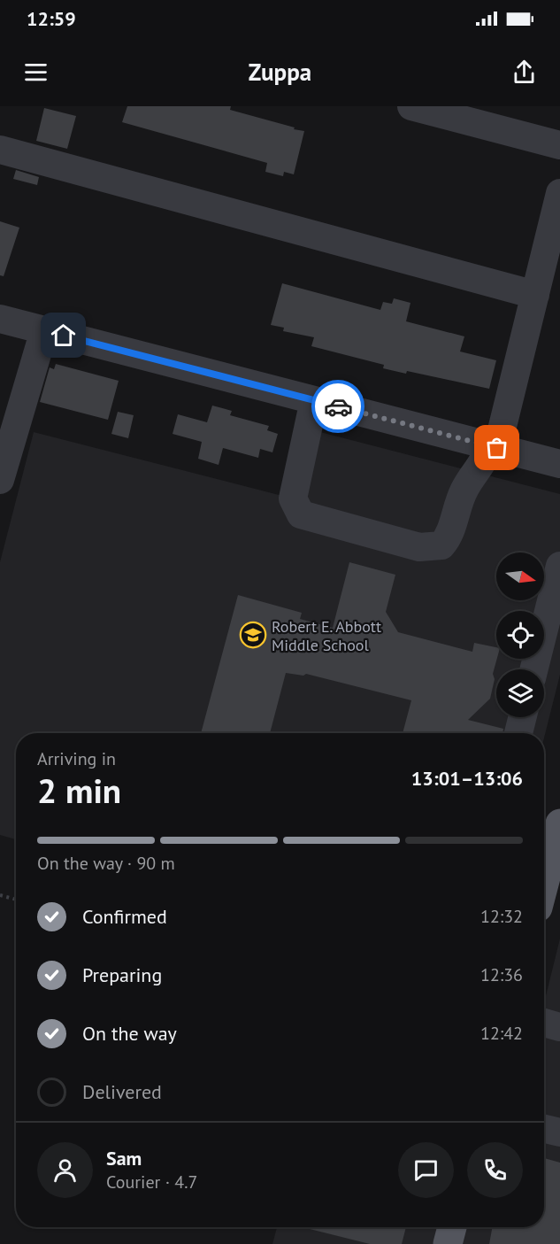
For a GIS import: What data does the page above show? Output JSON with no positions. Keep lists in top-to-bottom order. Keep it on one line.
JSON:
{"places":{"school or university":["Robert E. Abbott Middle School"]},"north":"right","page":{"status":"12:59","header":"Zuppa","heading":["2 min","Arriving in","13:01–13:06"],"panel":["Sam","Courier · 4.7"],"bar":"On the way · 90 m","list":[["Confirmed","12:32"],["Preparing","12:36"],["On the way","12:42"],"Delivered"]}}
